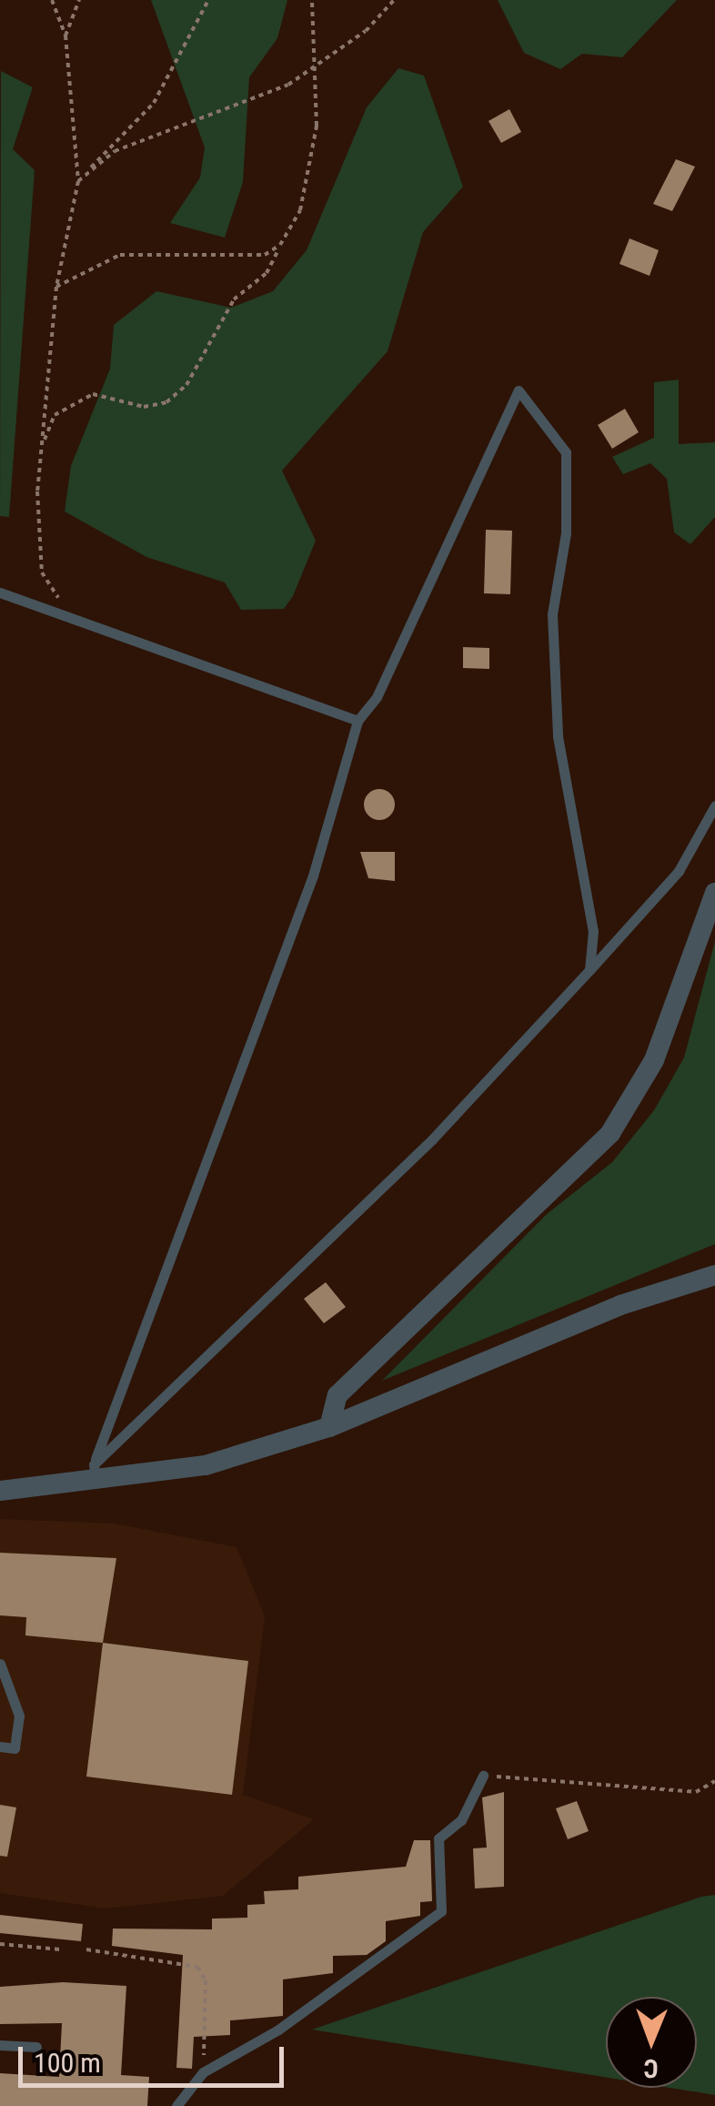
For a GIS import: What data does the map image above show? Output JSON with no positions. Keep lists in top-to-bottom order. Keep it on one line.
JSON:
{"scale_bar":"100 m","north":"bottom"}
